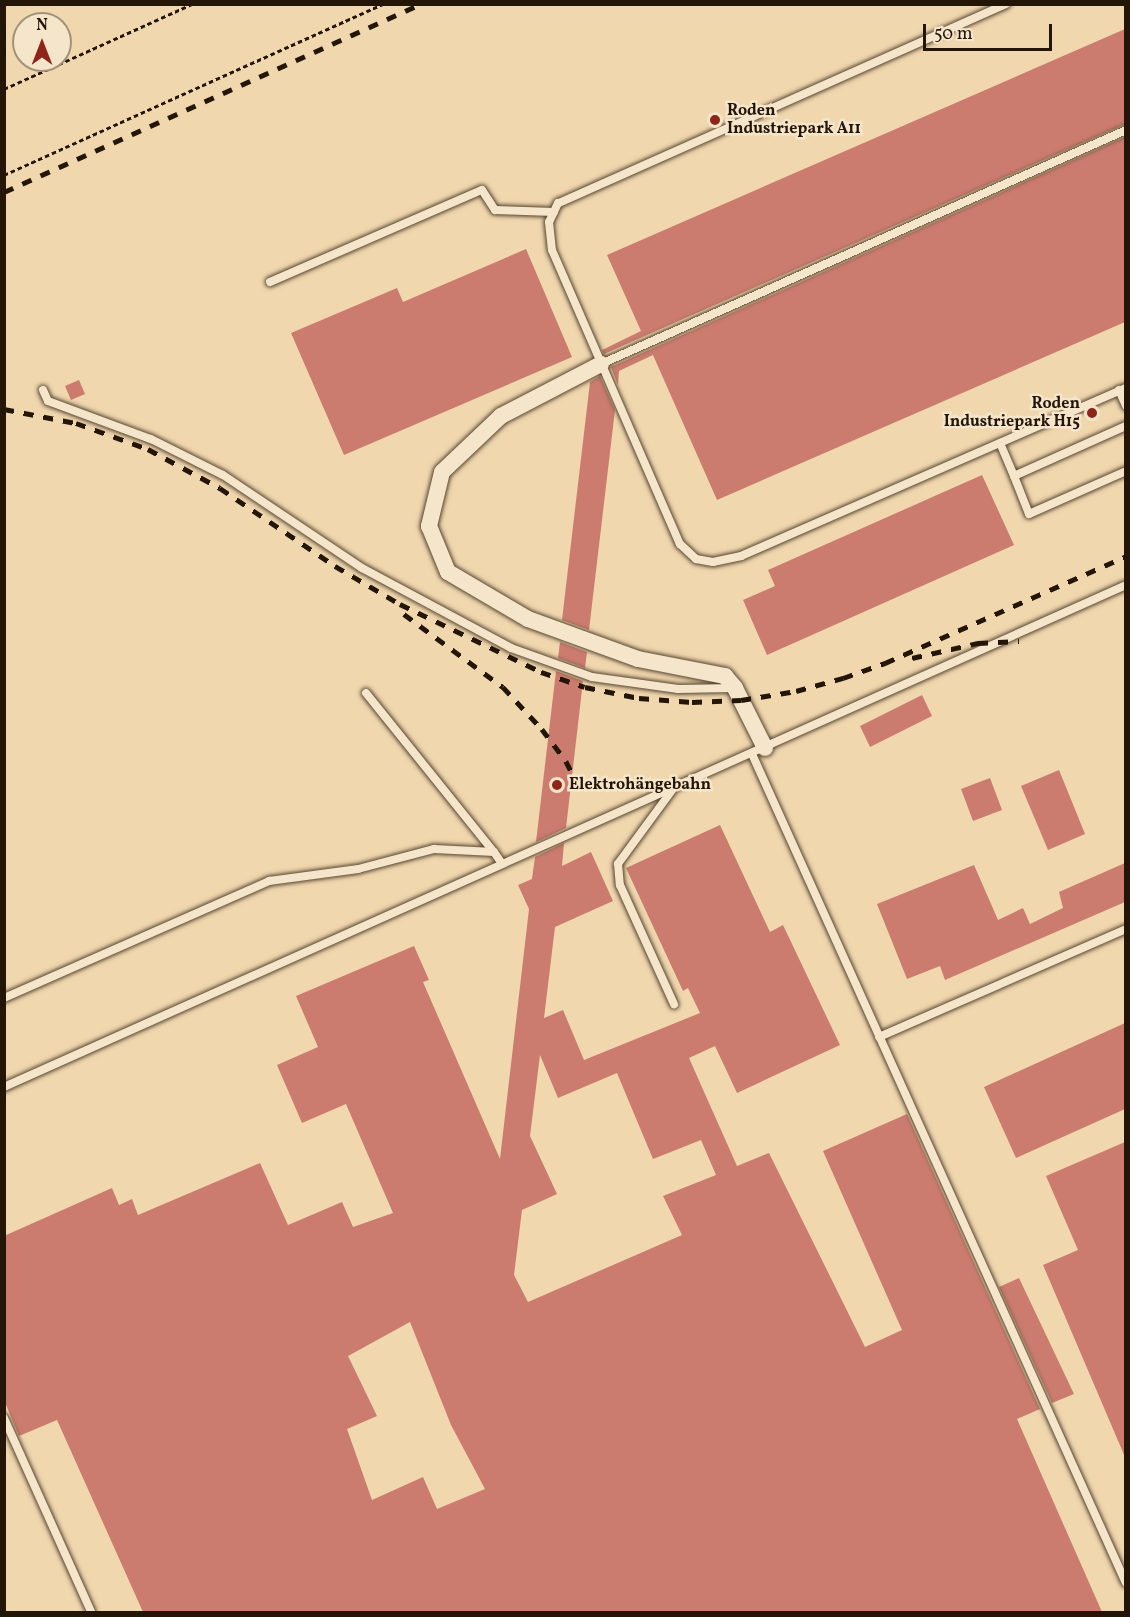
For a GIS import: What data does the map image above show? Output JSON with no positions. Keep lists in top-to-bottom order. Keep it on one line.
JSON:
{"places":["Roden Industriepark A11","Roden Industriepark H15","Elektrohängebahn"],"scale_bar":"50 m","north":"top"}
